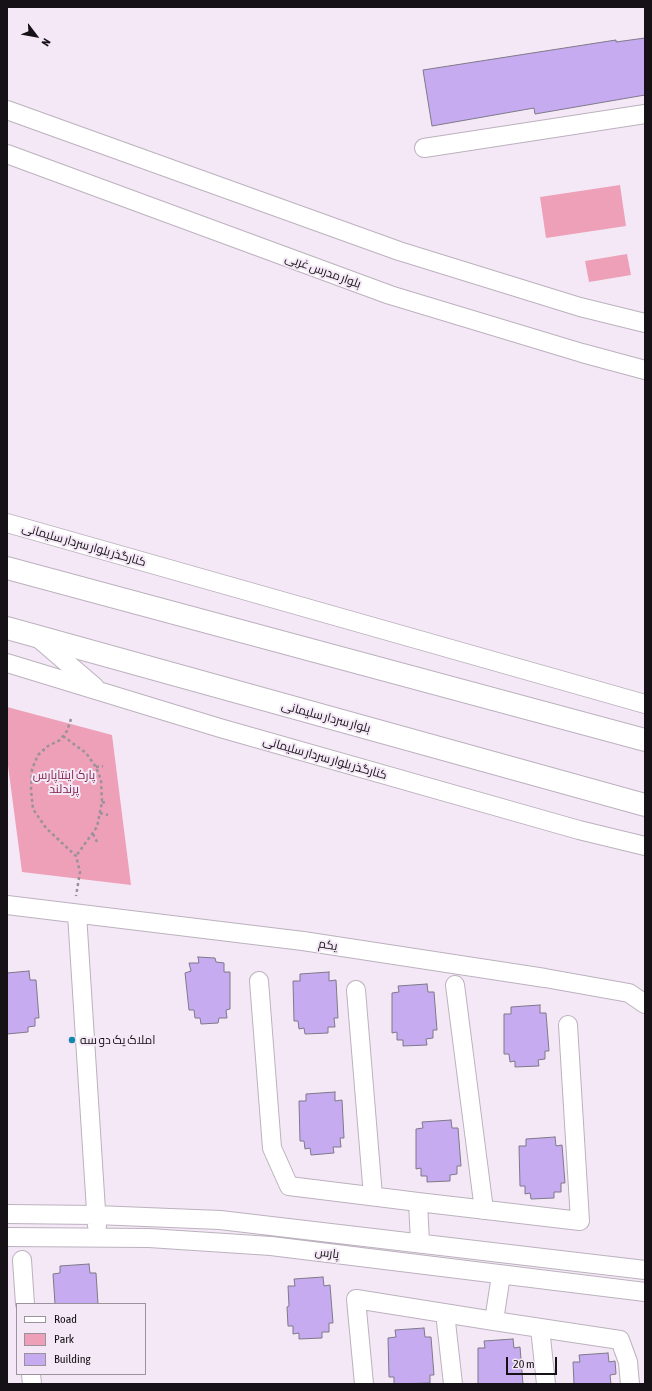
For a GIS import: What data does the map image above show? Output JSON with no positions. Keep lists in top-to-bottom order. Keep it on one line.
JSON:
{"streets":{"main road":["بلوار سردار سلیمانی"],"street":["بلوار مدرس غربی","کنارگذر بلوار سردار سلیمانی","یکم","پارس"]},"parks":["پارک اینتاپارس پرندلند"],"places":["املاک یک دو سه"],"legend":["Road","Park","Building"],"scale_bar":"20 m","north":"bottom right"}
